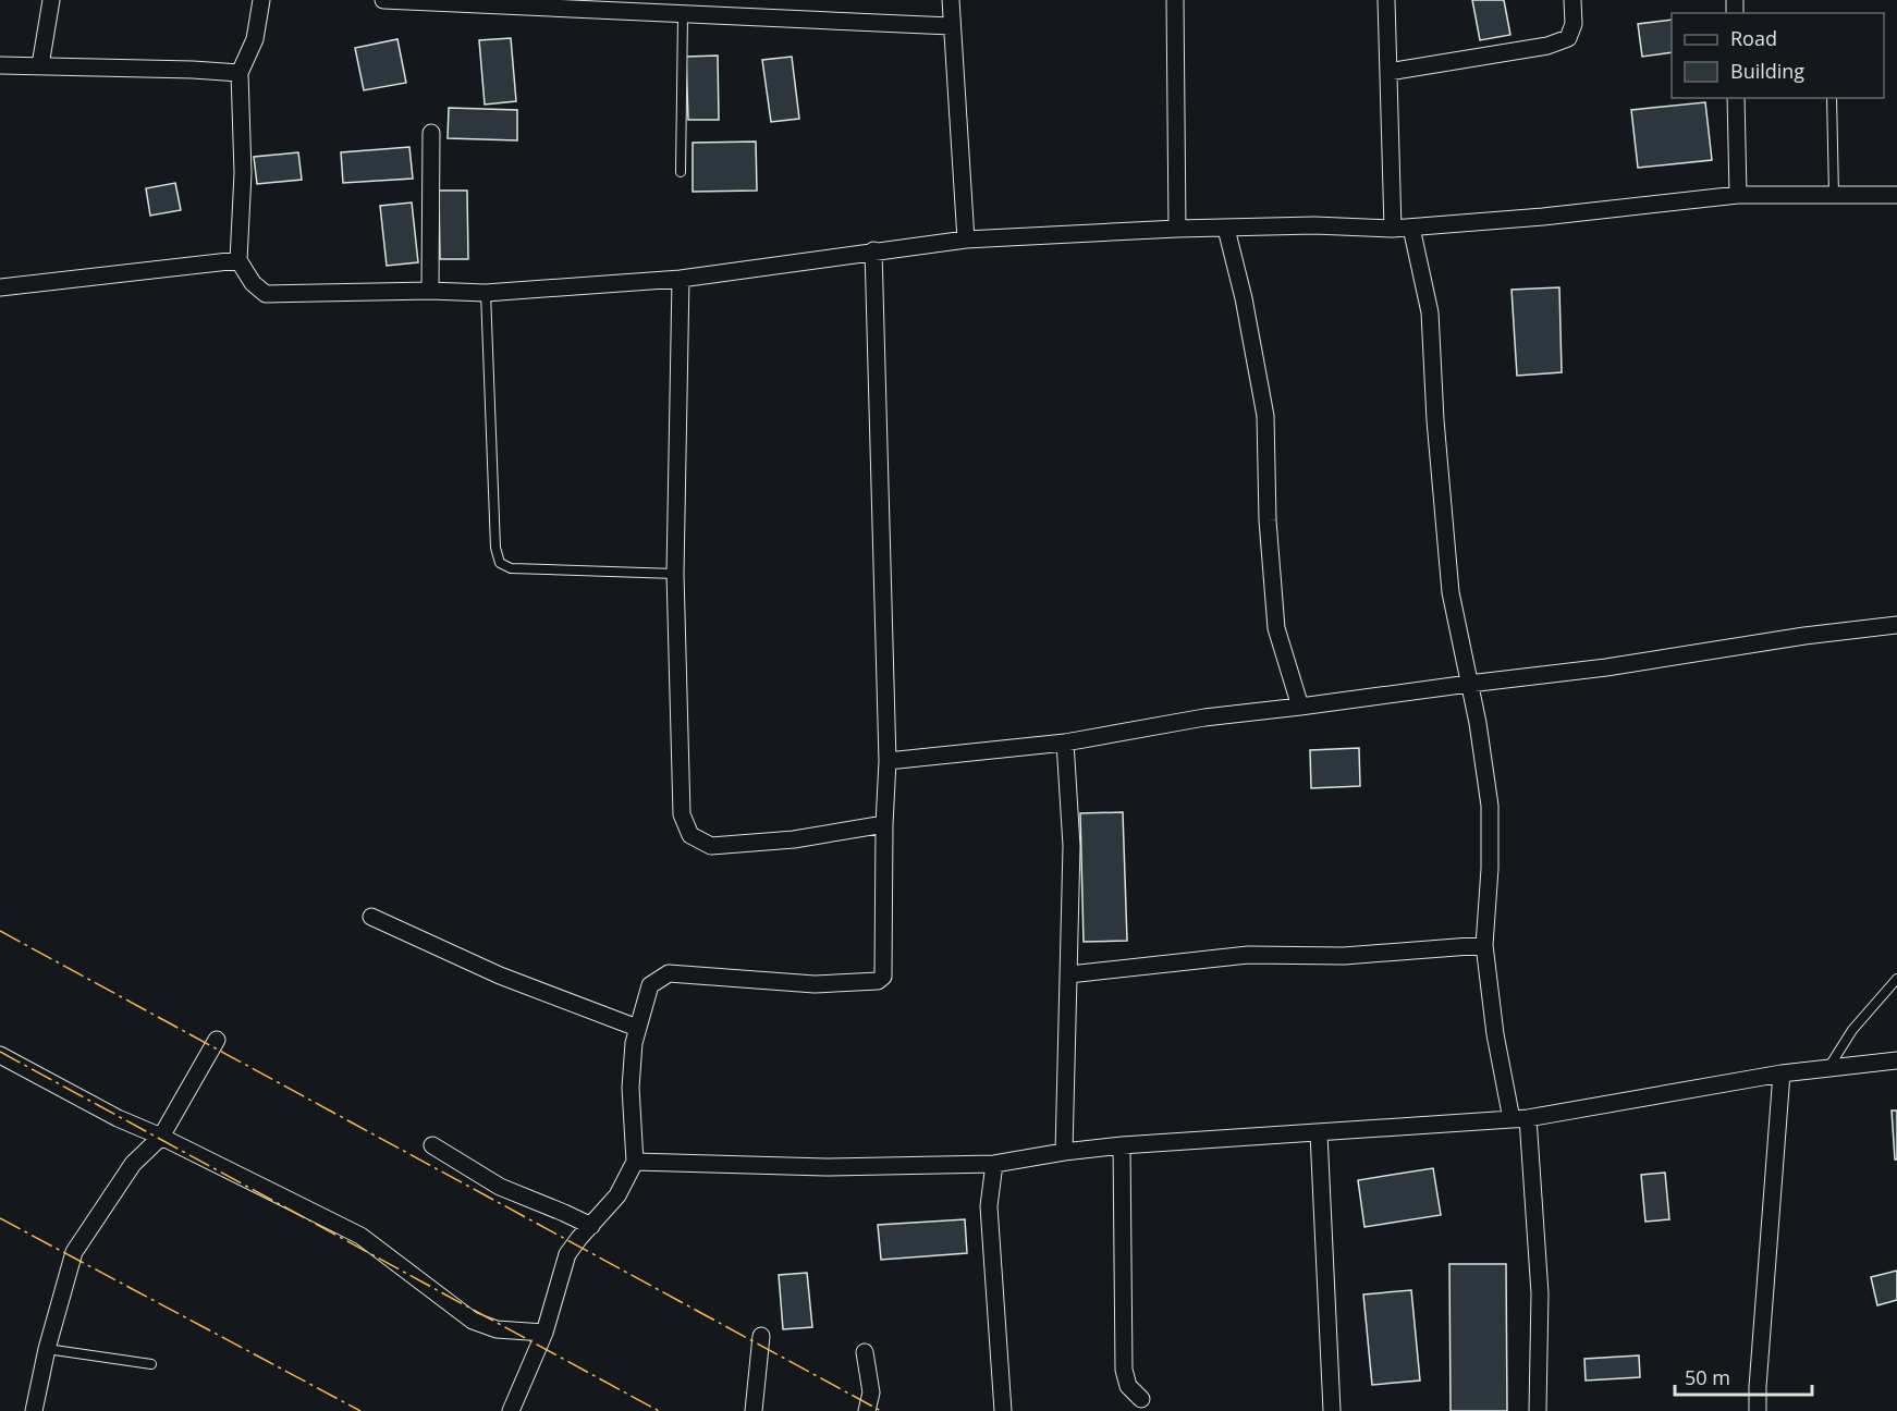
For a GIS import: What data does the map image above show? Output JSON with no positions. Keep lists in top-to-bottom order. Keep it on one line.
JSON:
{"legend":["Road","Building"],"scale_bar":"50 m"}
